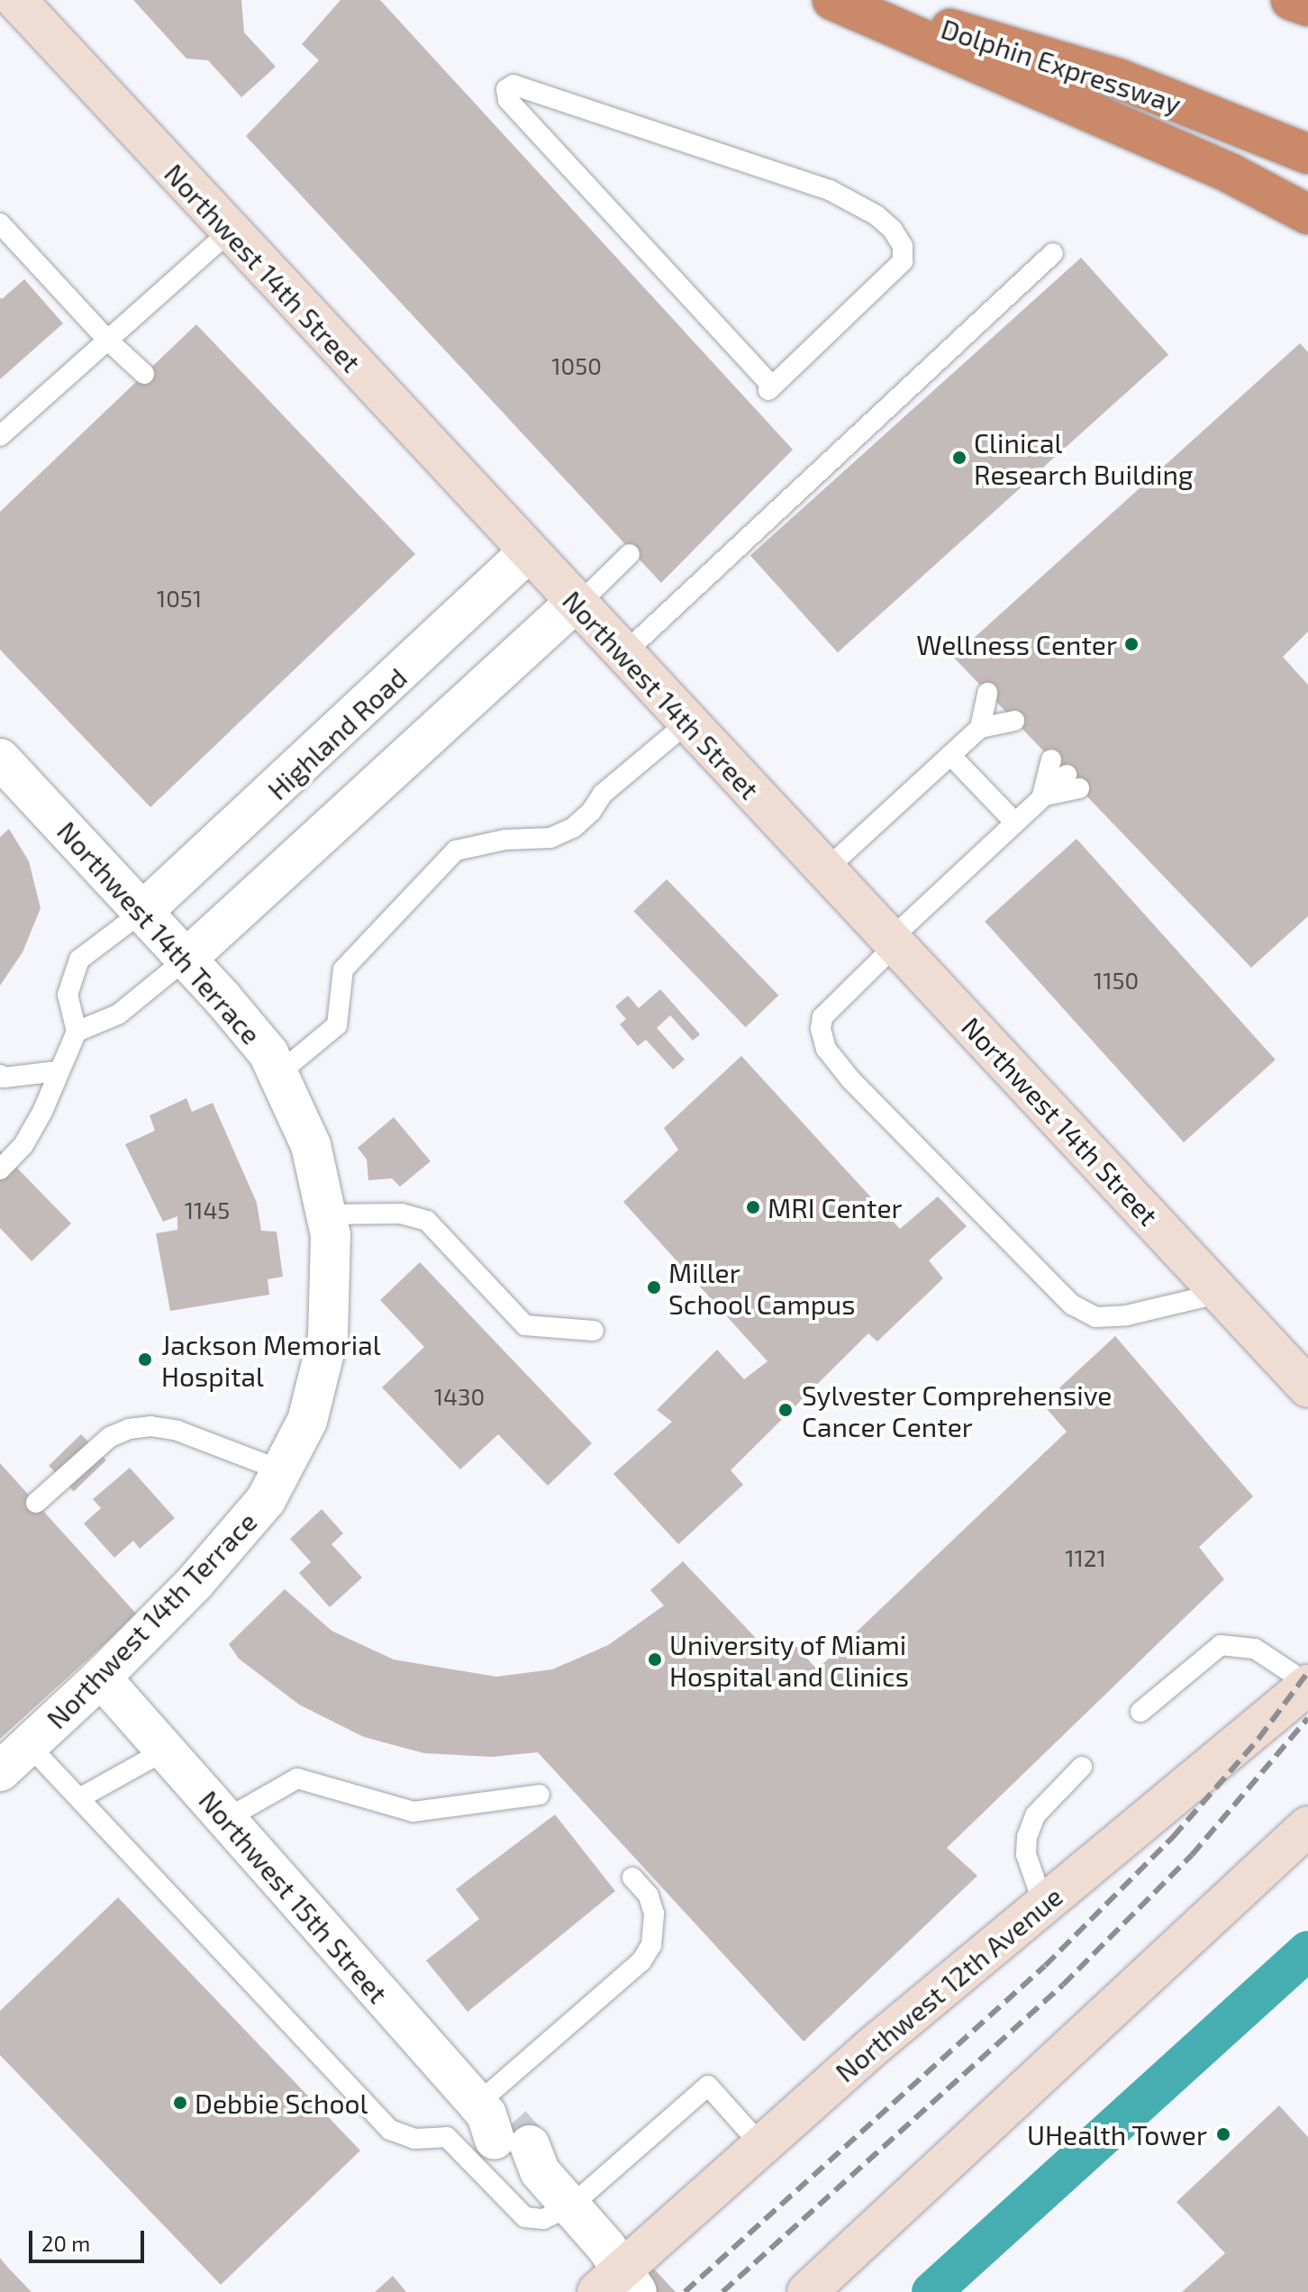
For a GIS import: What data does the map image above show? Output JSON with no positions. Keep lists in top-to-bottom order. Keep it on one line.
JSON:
{"streets":{"highway":["Dolphin Expressway"],"main road":["Northwest 14th Street","Northwest 12th Avenue"],"street":["Highland Road","Northwest 14th Terrace","Northwest 15th Street"]},"crossings":[["Northwest 14th Street","Highland Road"],["Highland Road","Northwest 14th Terrace"],["Northwest 14th Terrace","Northwest 15th Street"],["Northwest 15th Street","Northwest 12th Avenue"]],"places":["Clinical Research Building","Wellness Center","MRI Center","Miller School Campus","Jackson Memorial Hospital","Sylvester Comprehensive Cancer Center","University of Miami Hospital and Clinics","Debbie School","UHealth Tower"],"house_numbers":["1050","1051","1150","1145","1430","1121"],"scale_bar":"20 m"}
